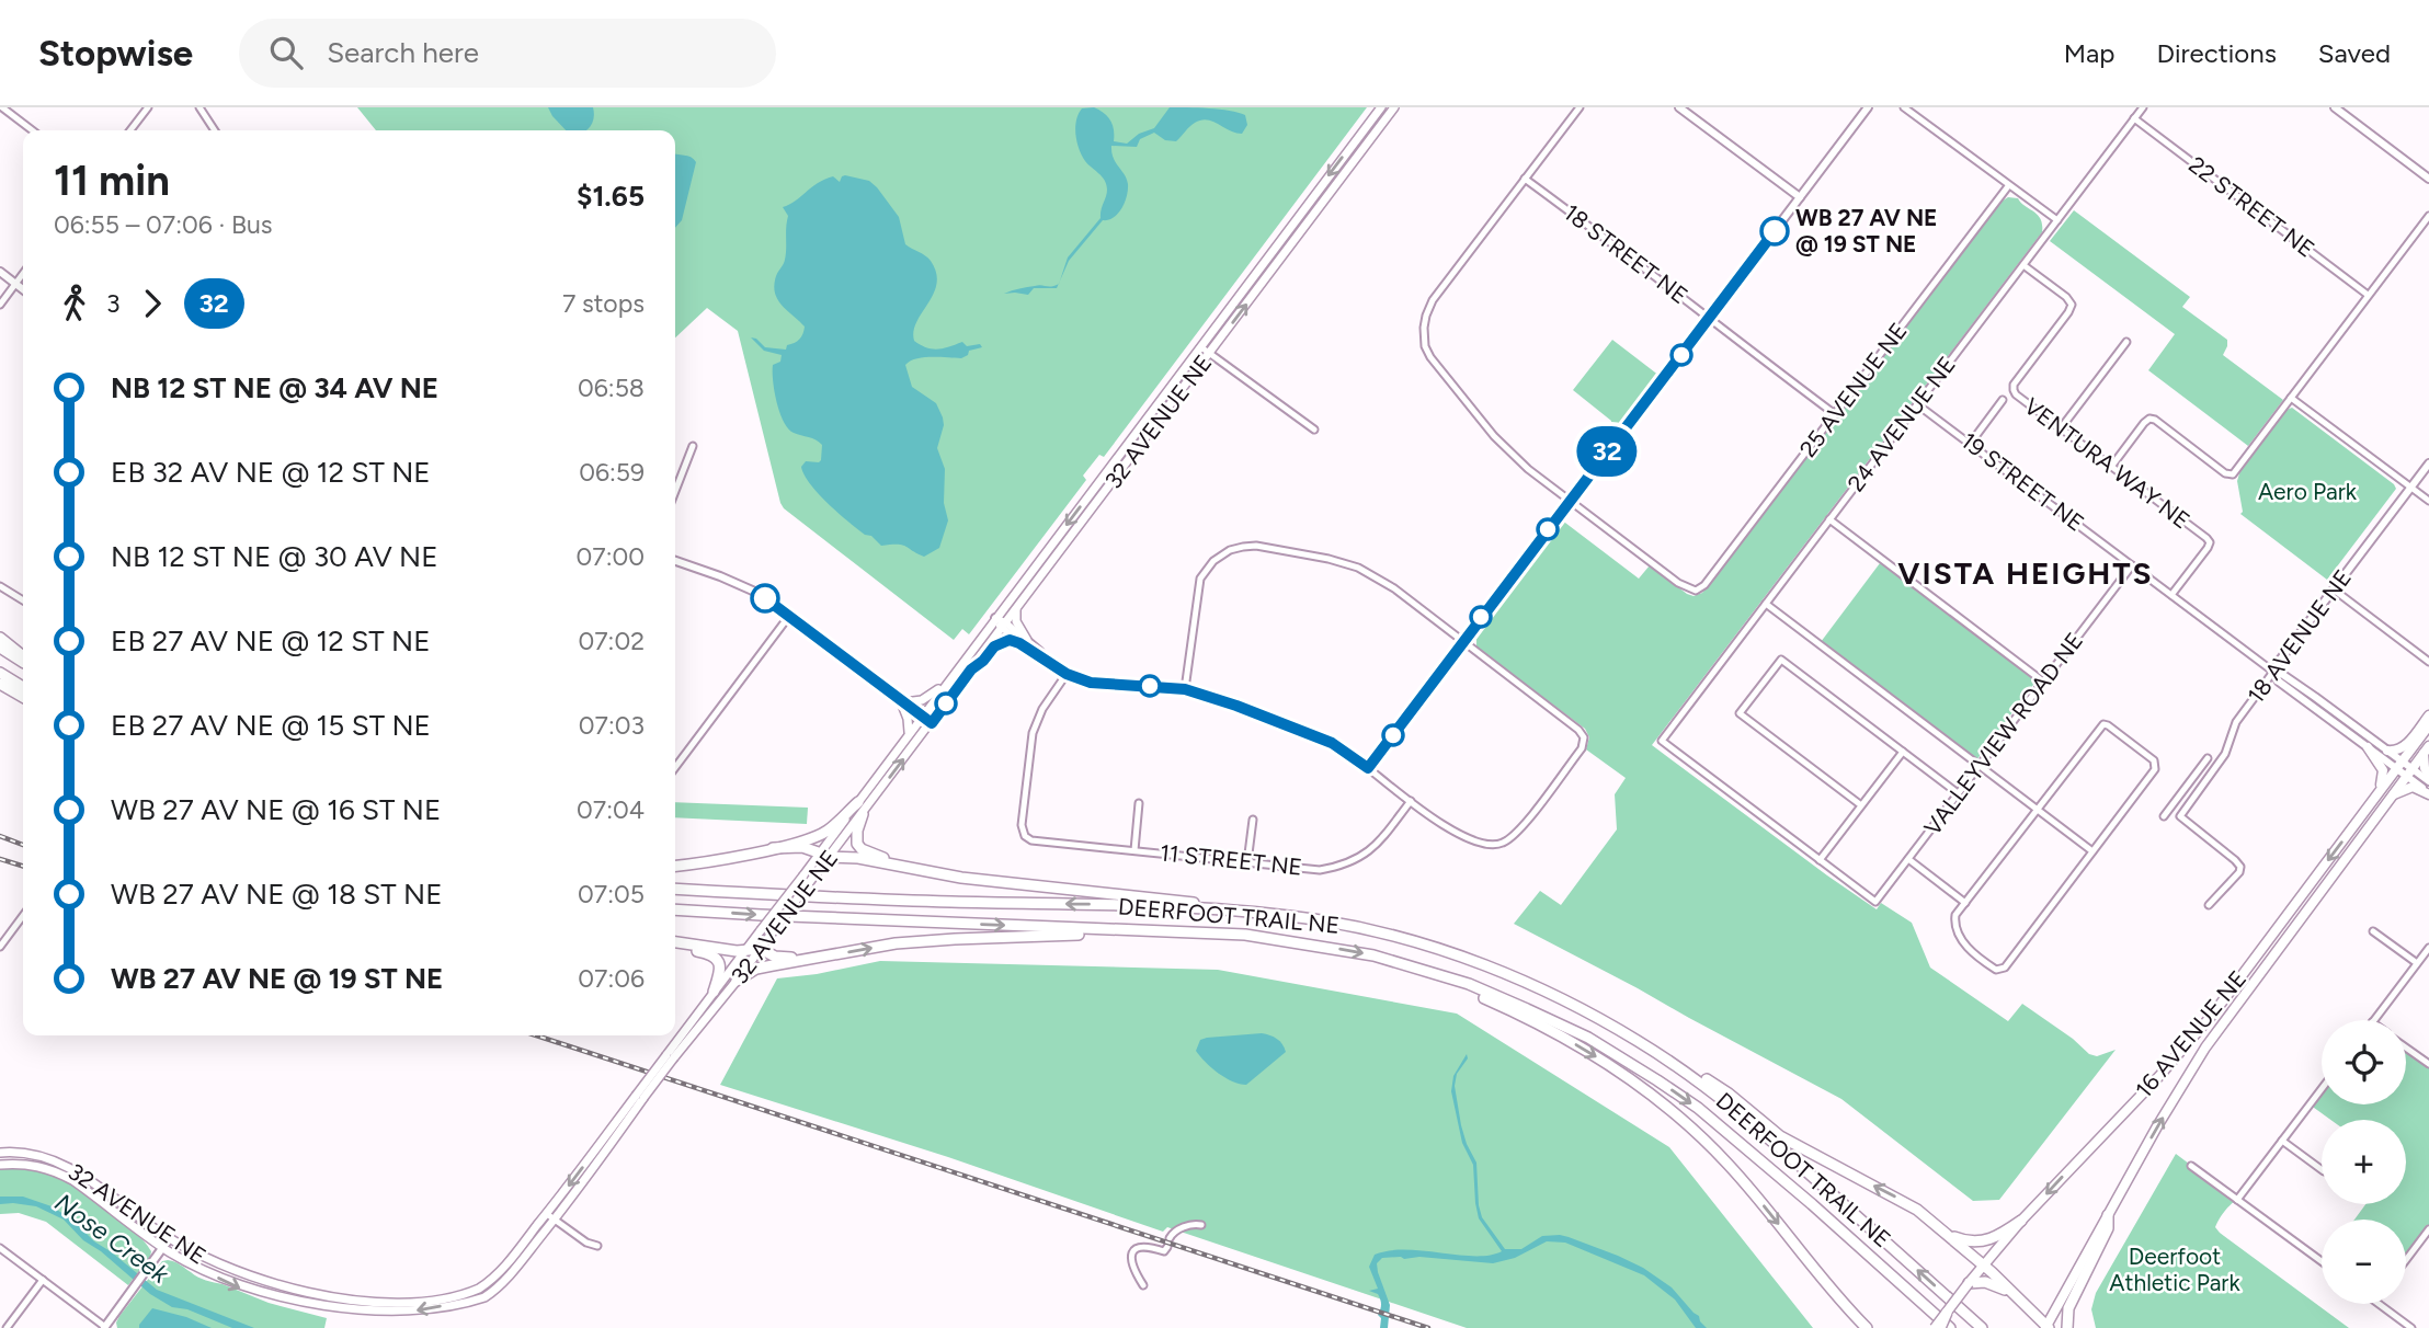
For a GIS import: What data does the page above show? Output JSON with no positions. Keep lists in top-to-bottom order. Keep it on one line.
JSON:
{"streets":{"highway":["DEERFOOT TRAIL NE","16 AVENUE NE"],"main road":["32 AVENUE NE"],"street":["22 STREET NE","18 STREET NE","25 AVENUE NE","24 AVENUE NE","VENTURA WAY NE","19 STREET NE","18 AVENUE NE","VALLEYVIEW ROAD NE","11 STREET NE"]},"crossings":[["22 STREET NE","24 AVENUE NE"],["18 STREET NE","25 AVENUE NE"],["24 AVENUE NE","VENTURA WAY NE"],["24 AVENUE NE","19 STREET NE"],["24 AVENUE NE","VALLEYVIEW ROAD NE"],["VENTURA WAY NE","19 STREET NE"],["19 STREET NE","18 AVENUE NE"],["19 STREET NE","VALLEYVIEW ROAD NE"],["19 STREET NE","16 AVENUE NE"]],"districts":["VISTA HEIGHTS"],"water":["Nose Creek"],"parks":["Aero Park","Deerfoot Athletic Park"],"places":["WB 27 AV NE @ 19 ST NE"],"lines":["bus line 32"],"page":{"header":"Stopwise","search":"Search here","nav":["Map","Directions","Saved"],"on_map":"32","heading":["11 min","06:55 – 07:06 · Bus","$1.65"],"legs":["3","32","7 stops"],"list":[{"name":"NB 12 ST NE @ 34 AV NE","value":"06:58"},{"name":"EB 32 AV NE @ 12 ST NE","value":"06:59"},{"name":"NB 12 ST NE @ 30 AV NE","value":"07:00"},{"name":"EB 27 AV NE @ 12 ST NE","value":"07:02"},{"name":"EB 27 AV NE @ 15 ST NE","value":"07:03"},{"name":"WB 27 AV NE @ 16 ST NE","value":"07:04"},{"name":"WB 27 AV NE @ 18 ST NE","value":"07:05"},{"name":"WB 27 AV NE @ 19 ST NE","value":"07:06"}],"map_buttons":["+","−"]}}
